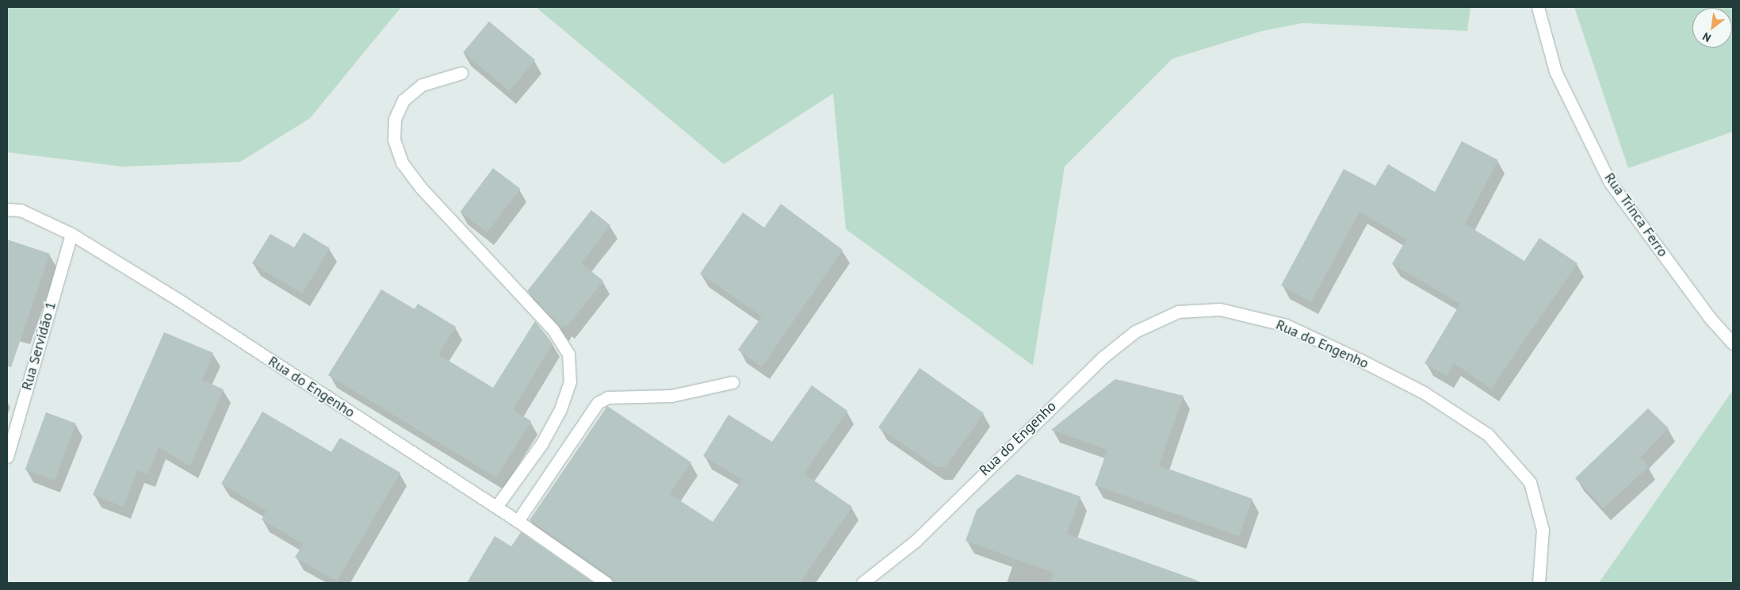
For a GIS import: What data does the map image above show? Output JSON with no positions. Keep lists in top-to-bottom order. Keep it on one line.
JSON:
{"streets":{"street":["Rua Trinca Ferro","Rua do Engenho","Rua Servidão 1"]},"crossings":[["Rua do Engenho","Rua Servidão 1"]],"north":"bottom left"}
